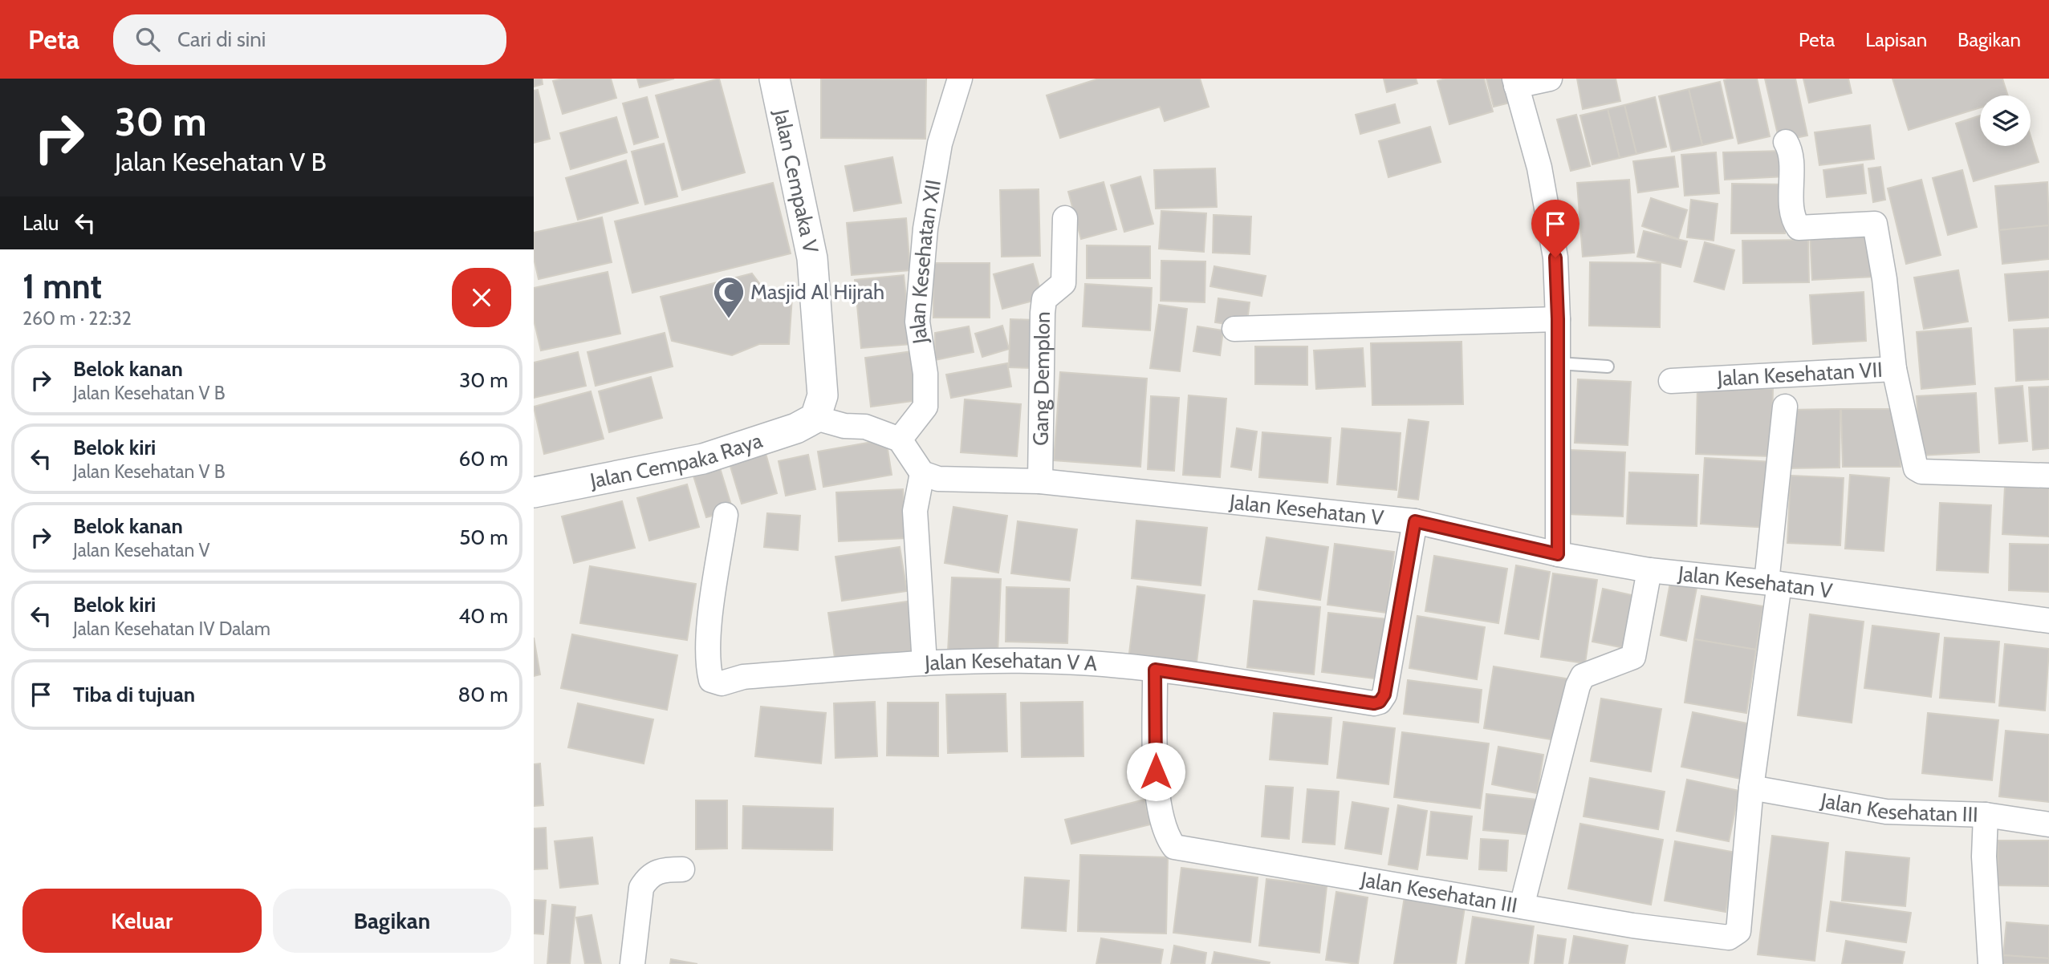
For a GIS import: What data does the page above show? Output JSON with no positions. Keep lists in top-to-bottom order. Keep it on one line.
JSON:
{"streets":{"street":["Jalan Cempaka V","Jalan Kesehatan XII","Jalan Kesehatan VII","Gang Demplon","Jalan Cempaka Raya","Jalan Kesehatan V","Jalan Kesehatan V A","Jalan Kesehatan III"]},"crossings":[["Jalan Cempaka V","Jalan Cempaka Raya"],["Gang Demplon","Jalan Kesehatan V"],["Jalan Kesehatan V","Jalan Kesehatan V A"],["Jalan Kesehatan V","Jalan Kesehatan III"],["Jalan Kesehatan V A","Jalan Kesehatan III"]],"places":{"mosque":["Masjid Al Hijrah"]},"page":{"header":"Peta","search":"Cari di sini","nav":["Peta","Lapisan","Bagikan"],"turn":["30 m","Jalan Kesehatan V B"],"then":"Lalu","heading":["1 mnt","260 m · 22:32"],"list":[{"name":"Belok kanan","note":"Jalan Kesehatan V B","value":"30 m"},{"name":"Belok kiri","note":"Jalan Kesehatan V B","value":"60 m"},{"name":"Belok kanan","note":"Jalan Kesehatan V","value":"50 m"},{"name":"Belok kiri","note":"Jalan Kesehatan IV Dalam","value":"40 m"},{"name":"Tiba di tujuan","value":"80 m"}],"buttons":["Keluar","Bagikan"]}}
